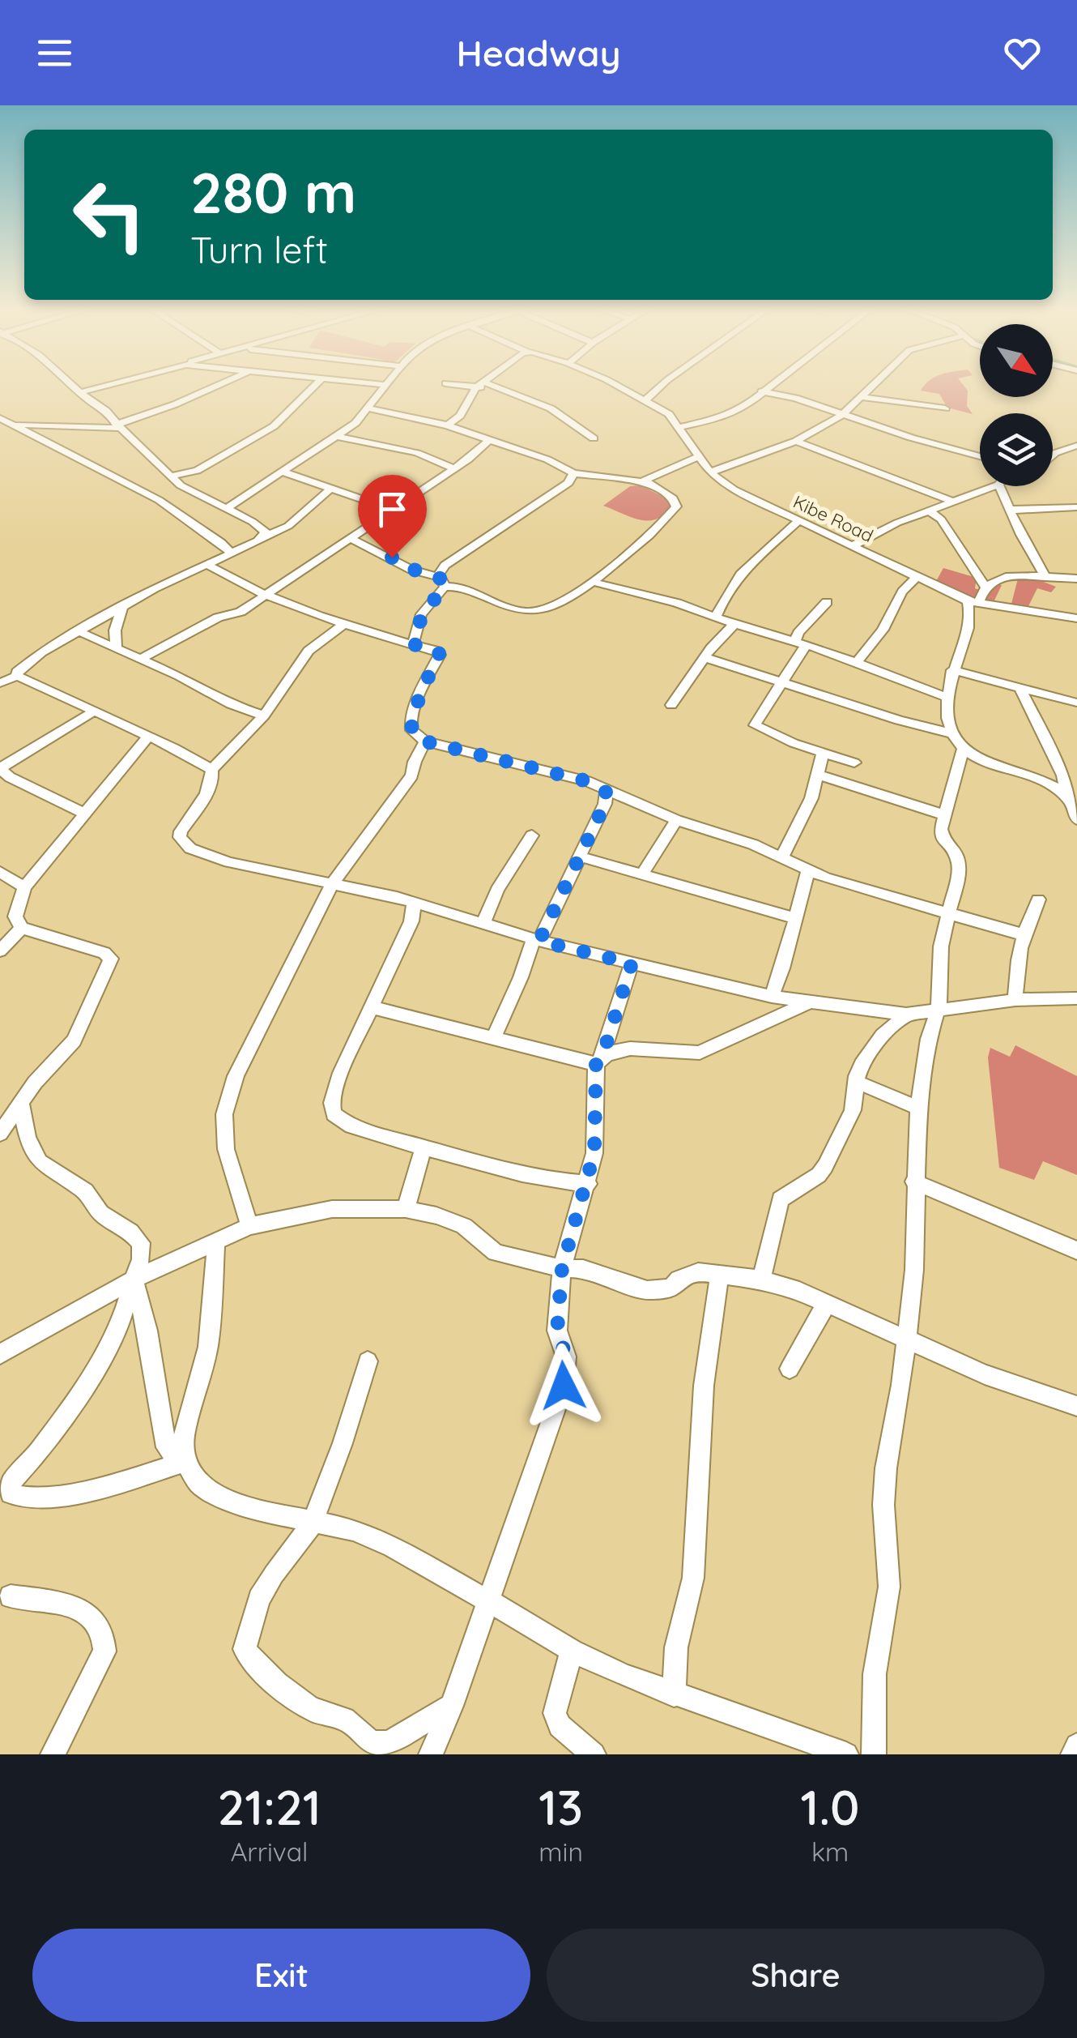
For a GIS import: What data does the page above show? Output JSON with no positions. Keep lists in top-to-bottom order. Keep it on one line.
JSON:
{"streets":{"street":["Kibe Road"]},"north":"bottom right","page":{"header":"Headway","turn":["280 m","Turn left"],"eta":["21:21","Arrival","13","min","1.0","km"],"buttons":["Exit","Share"]}}
